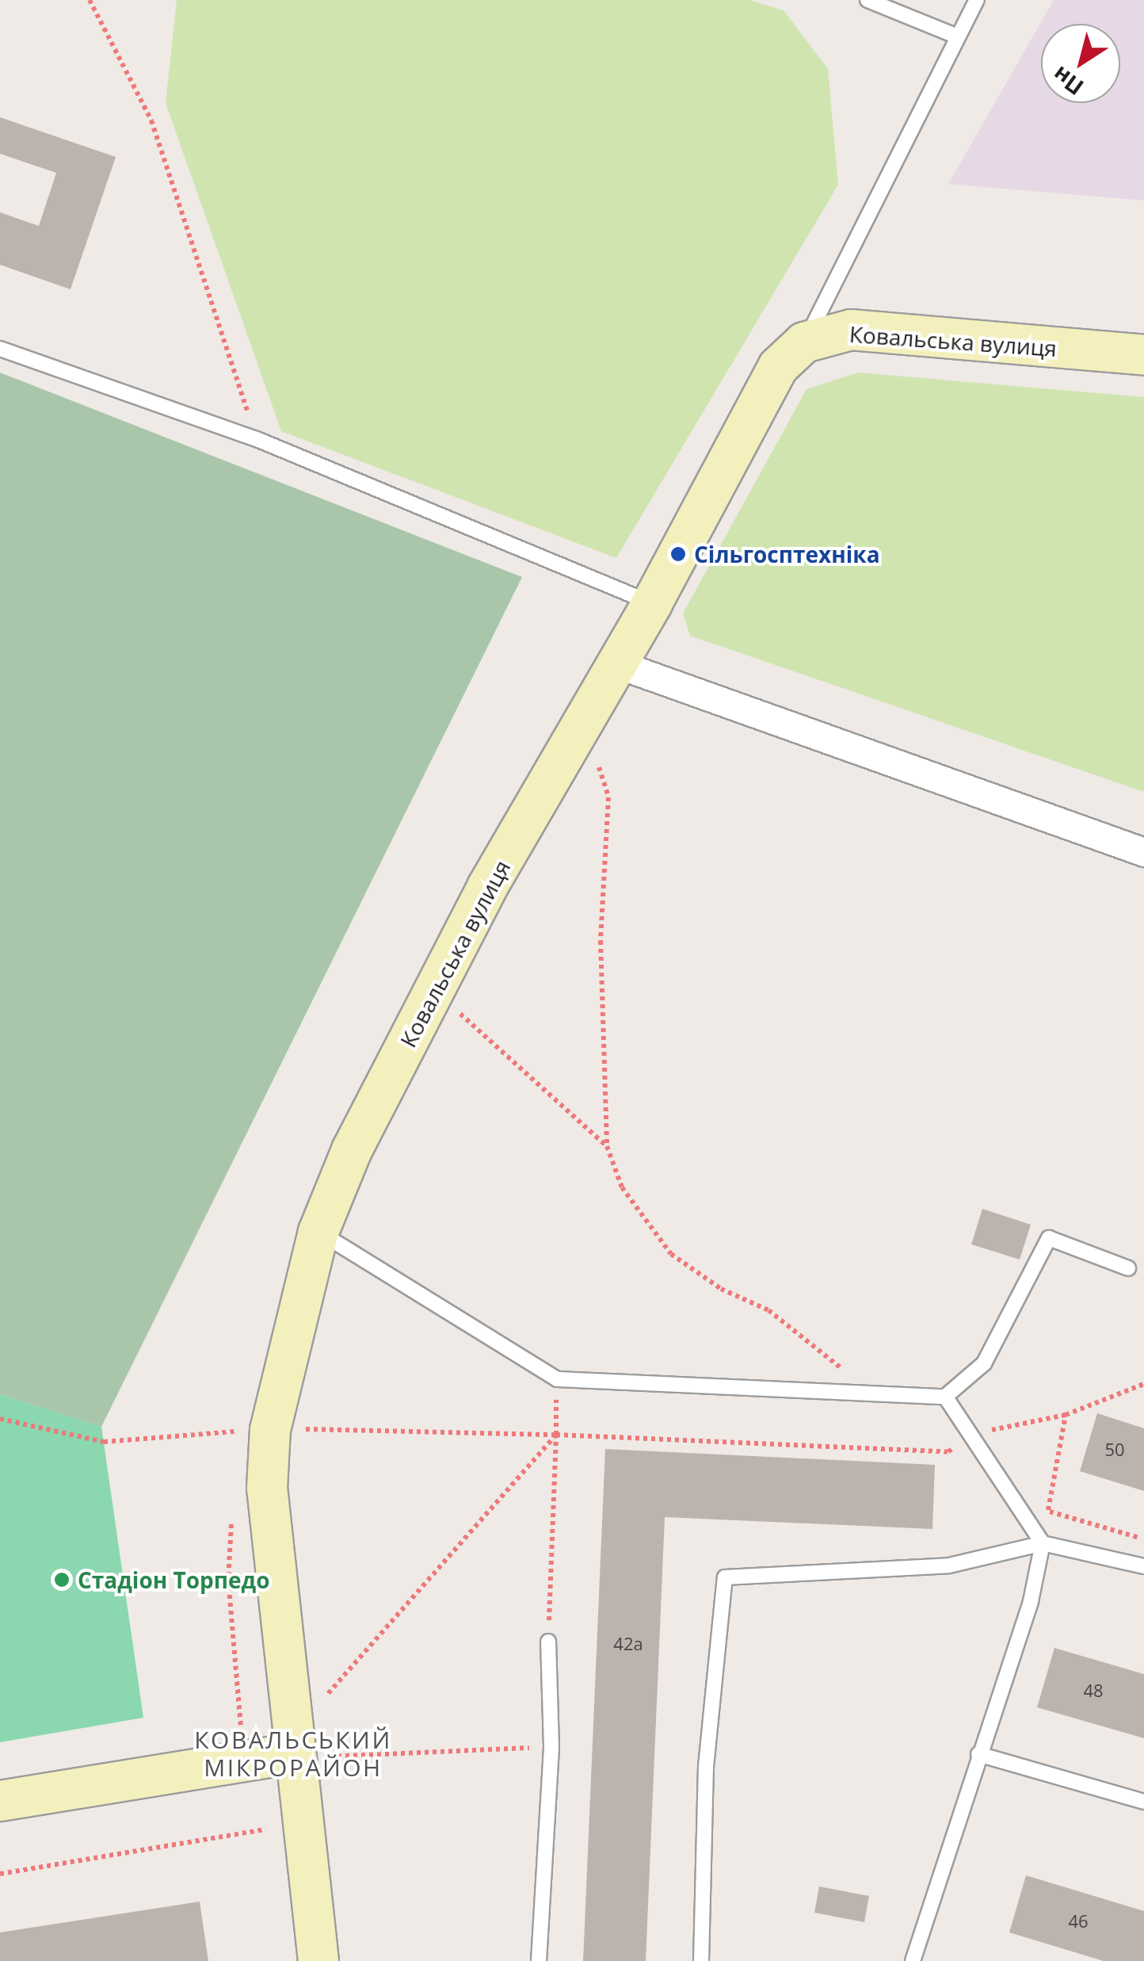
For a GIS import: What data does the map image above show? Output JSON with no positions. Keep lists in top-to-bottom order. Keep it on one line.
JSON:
{"streets":{"street":["Ковальська вулиця"]},"districts":["КОВАЛЬСЬКИЙ МІКРОРАЙОН"],"places":["Сільгосптехніка","Стадіон Торпедо"],"house_numbers":["50","42а","48","46"],"north":"bottom left"}
